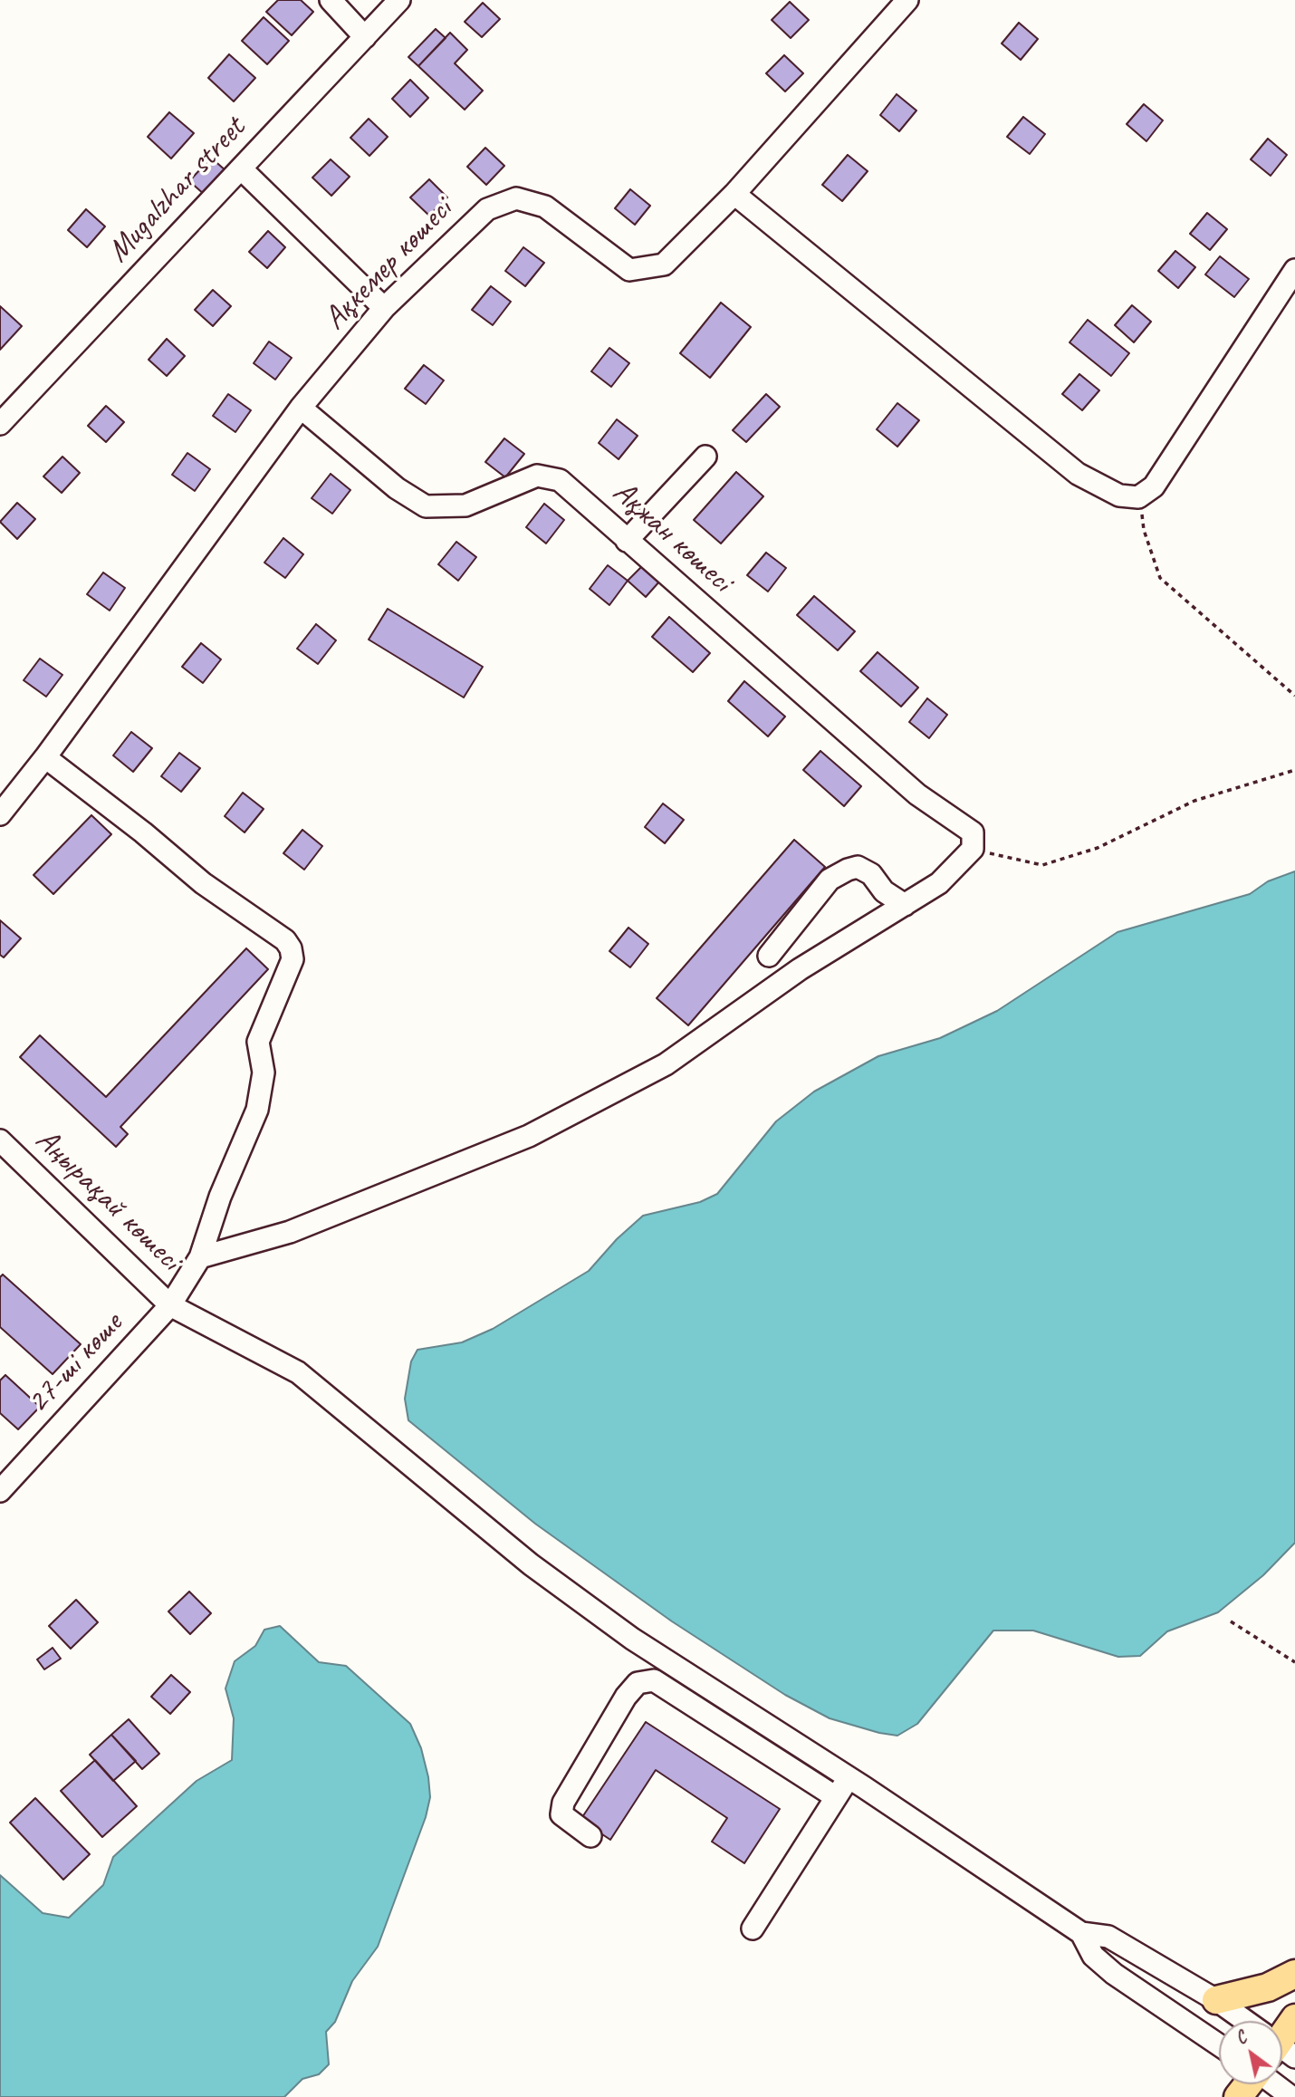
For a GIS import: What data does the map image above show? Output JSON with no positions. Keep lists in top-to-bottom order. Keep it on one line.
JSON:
{"streets":{"street":["Mugalzhar street","Ақкемер көшесі","Ақжан көшесі","Аңырақай көшесі","27-ші көше"]},"crossings":[["Ақкемер көшесі","Ақжан көшесі"],["Ақкемер көшесі","27-ші көше"],["Аңырақай көшесі","27-ші көше"]],"north":"top left"}
